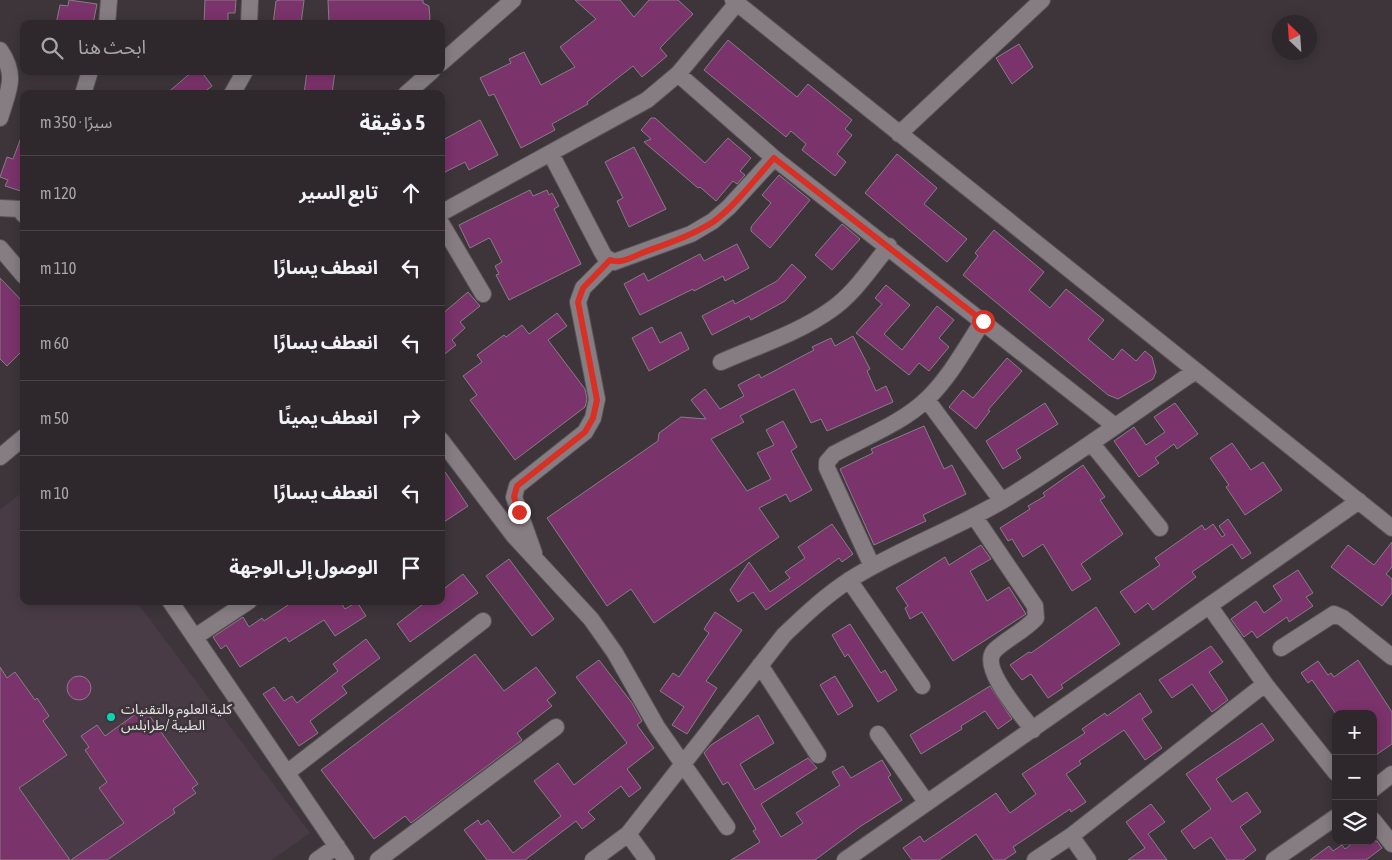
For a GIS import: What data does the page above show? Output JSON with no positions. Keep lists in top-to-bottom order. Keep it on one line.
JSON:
{"places":["كلية العلوم والتقنيات الطبية /طرابلس"],"north":"top left","page":{"search":"ابحث هنا","heading":["5 دقيقة","سيرًا · 350 m"],"list":[["تابع السير","120 m"],["انعطف يسارًا","110 m"],["انعطف يسارًا","60 m"],["انعطف يمينًا","50 m"],["انعطف يسارًا","10 m"],"الوصول إلى الوجهة"],"map_buttons":["+","−"]}}
